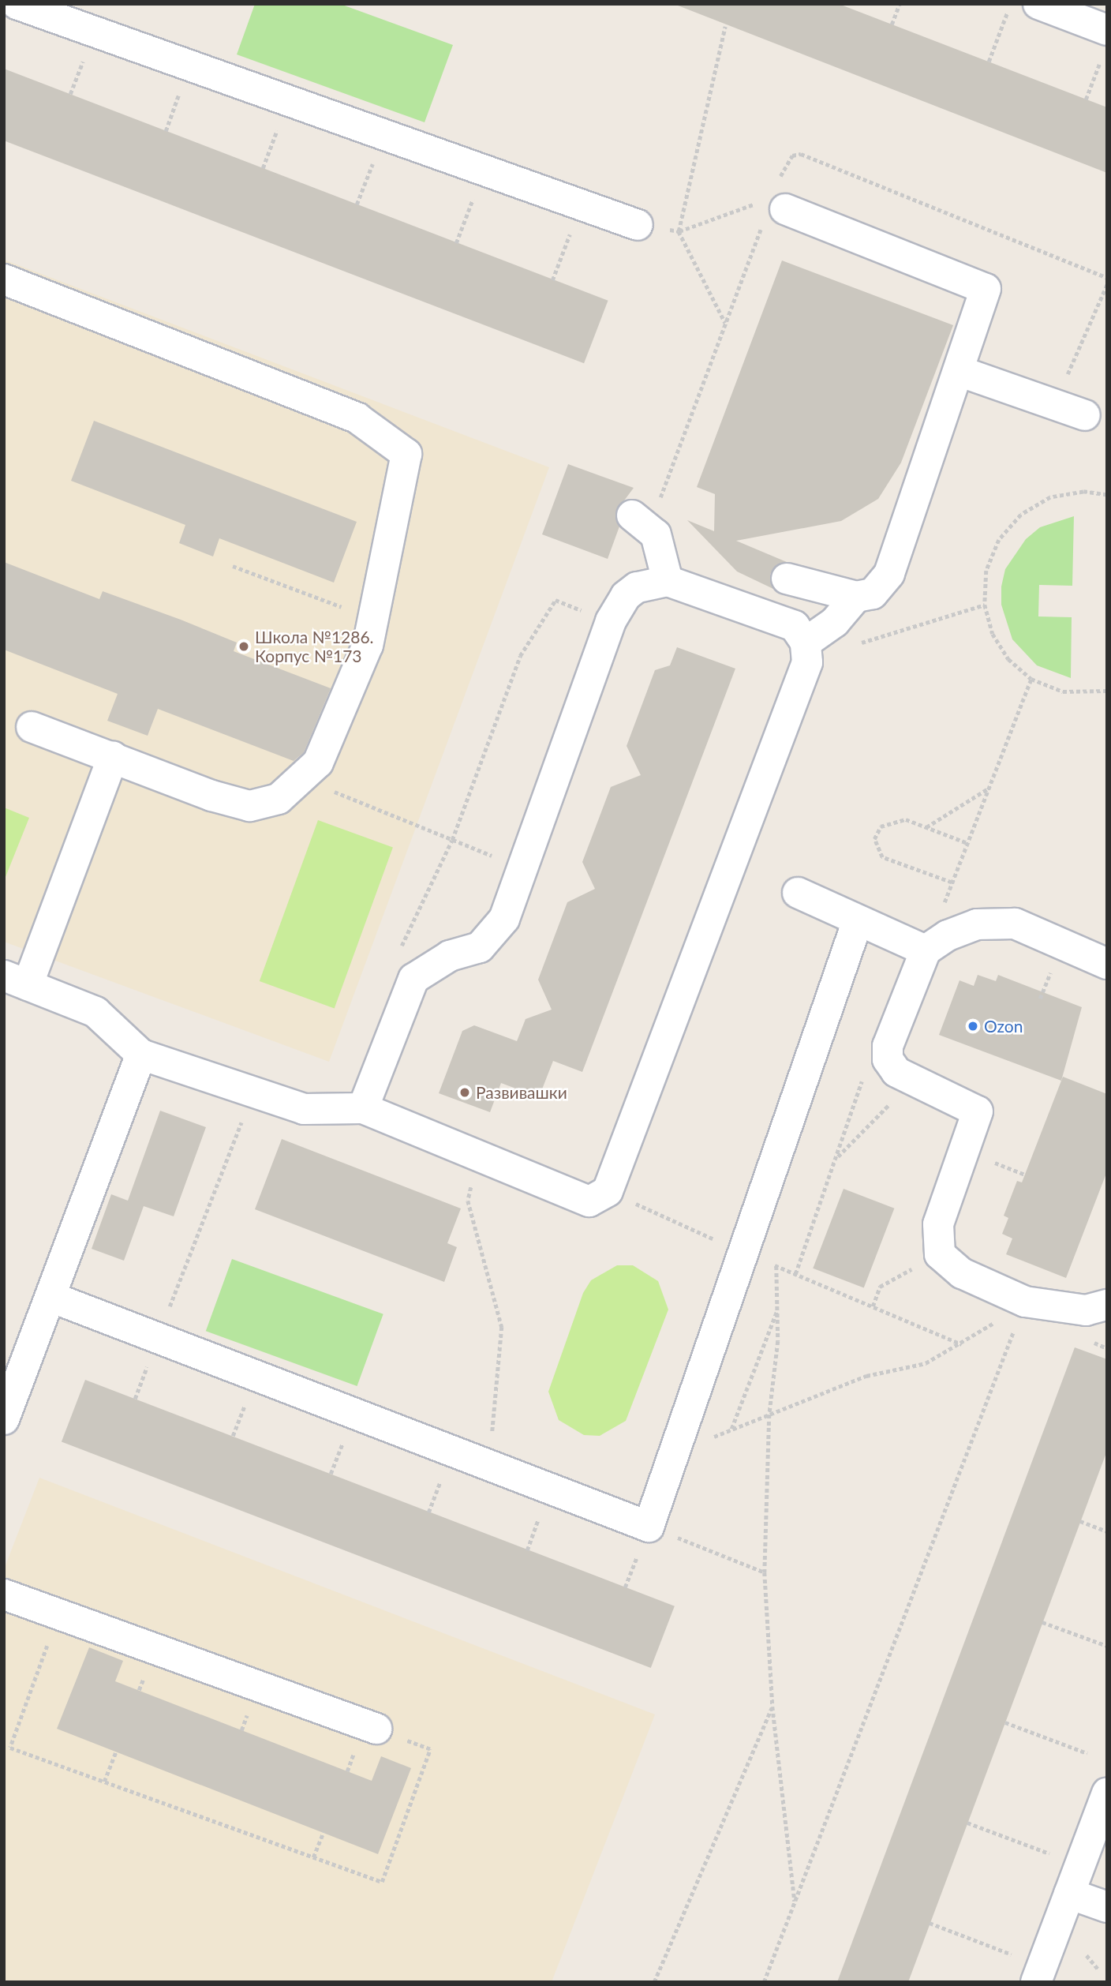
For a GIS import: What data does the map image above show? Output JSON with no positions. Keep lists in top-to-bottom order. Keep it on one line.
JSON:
{"places":["Школа №1286. Корпус №173","Ozon","Развивашки"]}
